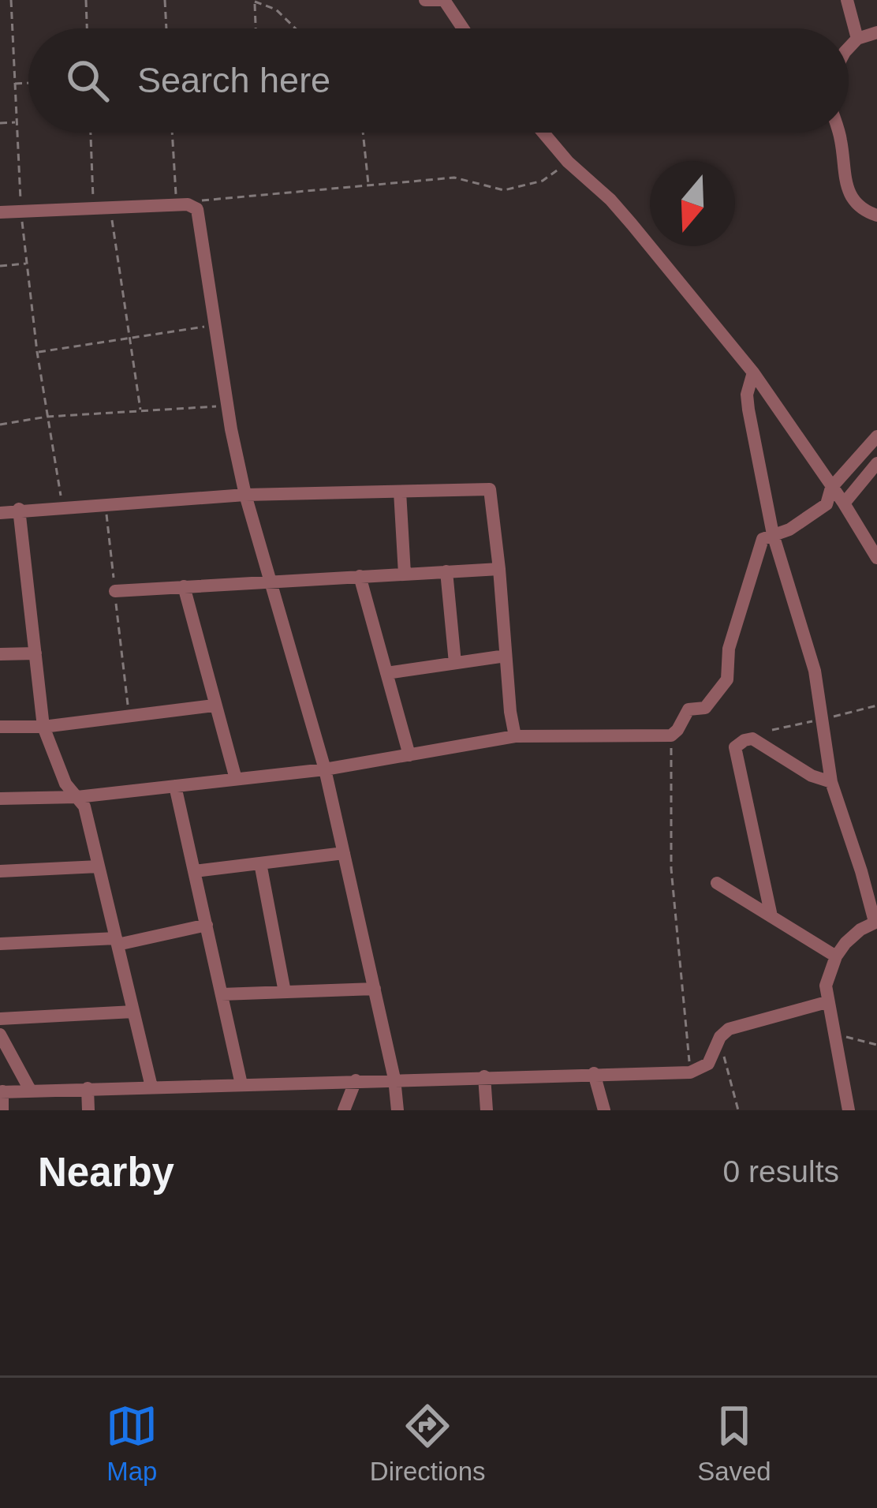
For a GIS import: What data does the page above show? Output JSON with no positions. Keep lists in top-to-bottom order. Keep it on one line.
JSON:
{"north":"bottom","page":{"search":"Search here","heading":["Nearby","0 results"],"nav":["Map","Directions","Saved"]}}
